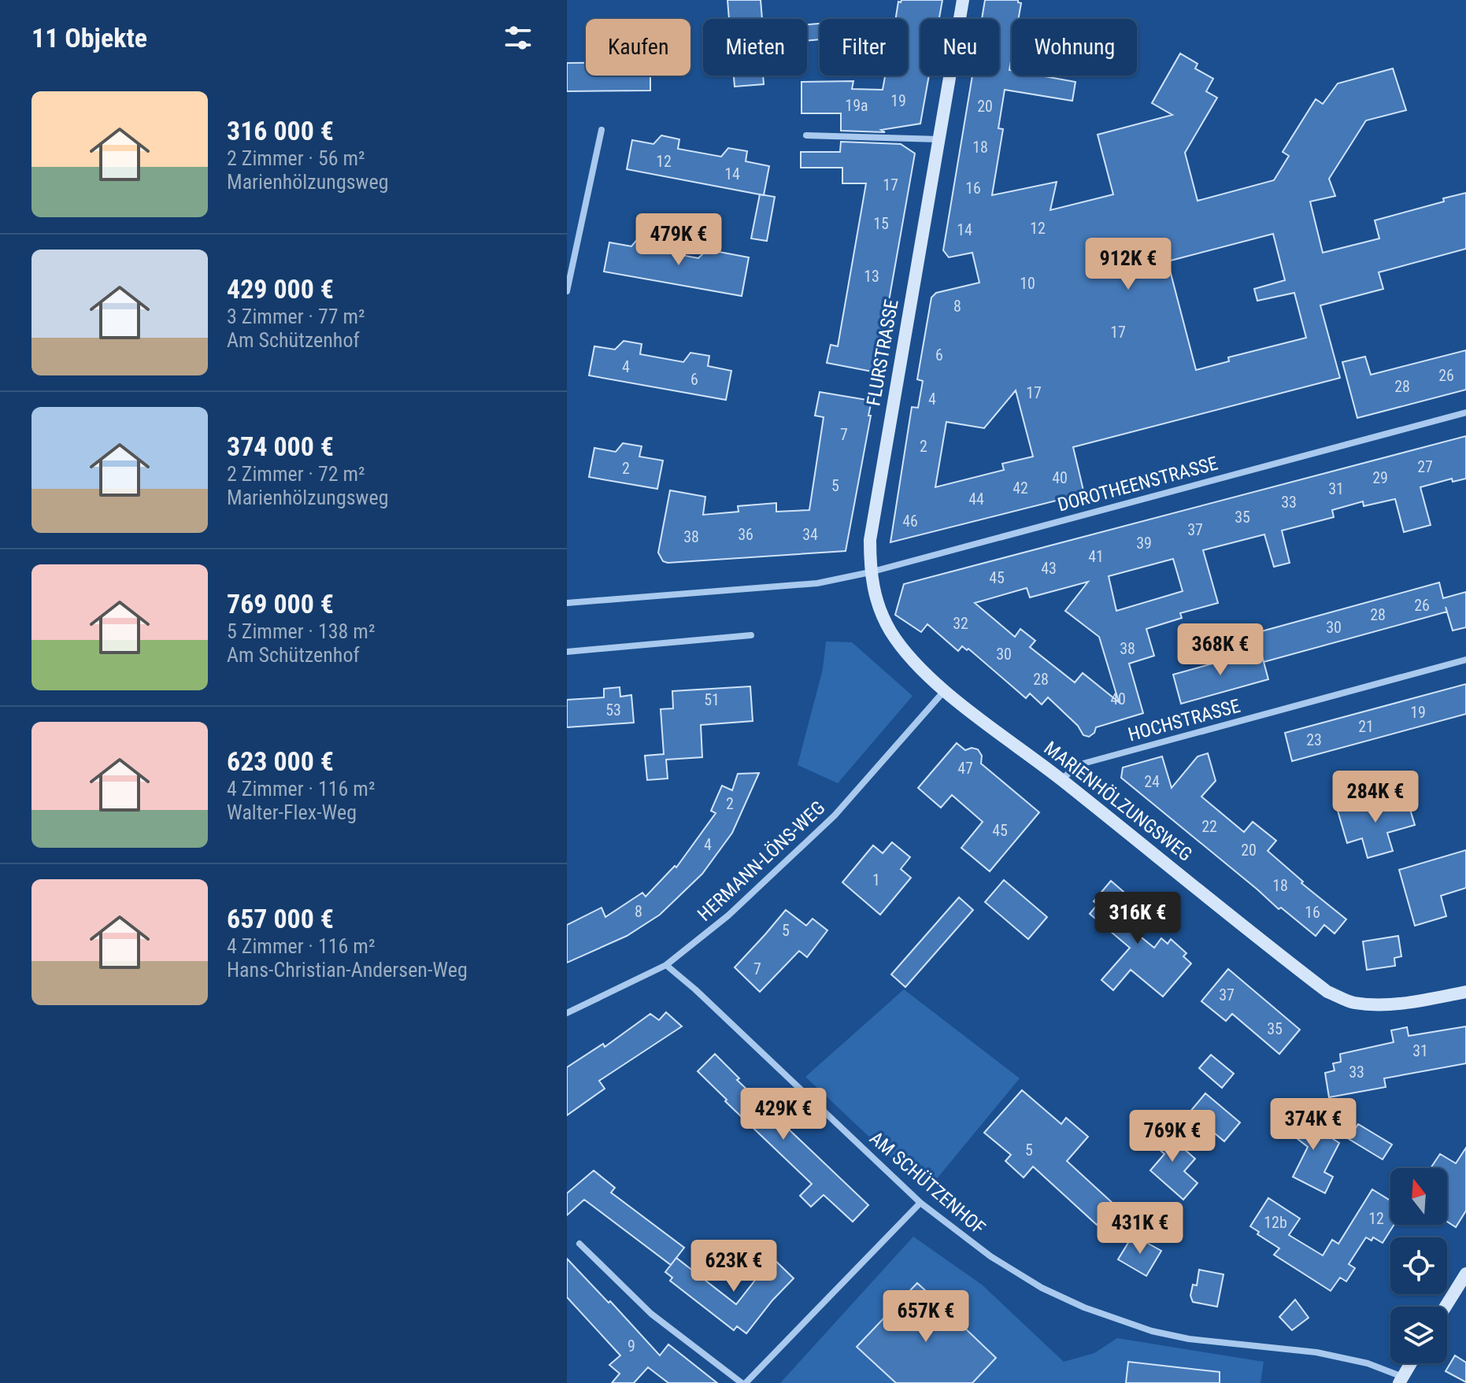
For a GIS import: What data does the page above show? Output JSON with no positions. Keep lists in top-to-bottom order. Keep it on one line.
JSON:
{"streets":{"street":["FLURSTRASSE","DOROTHEENSTRASSE","HOCHSTRASSE","MARIENHÖLZUNGSWEG","HERMANN-LÖNS-WEG","AM SCHÜTZENHOF"]},"crossings":[["FLURSTRASSE","DOROTHEENSTRASSE"],["FLURSTRASSE","MARIENHÖLZUNGSWEG"],["DOROTHEENSTRASSE","MARIENHÖLZUNGSWEG"],["HOCHSTRASSE","MARIENHÖLZUNGSWEG"],["MARIENHÖLZUNGSWEG","HERMANN-LÖNS-WEG"],["HERMANN-LÖNS-WEG","AM SCHÜTZENHOF"]],"house_numbers":["19","19a","20","18","12","14","17","16","15","12","14","13","10","8","17","6","4","26","6","28","17","4","7","2","27","2","40","29","5","42","31","44","33","35","46","37","36","34","38","39","41","43","45","26","28","32","30","38","30","28","40","51","53","19","21","23","47","24","2","22","45","4","20","1","18","8","16","5","7","37","35","31","33","5","12","12b","9"],"north":"top","page":{"heading":"11 Objekte","chip":["Kaufen","Mieten","Filter","Neu","Wohnung"],"list":[{"name":"316 000 €","note":"2 Zimmer · 56 m² · Marienhölzungsweg"},{"name":"429 000 €","note":"3 Zimmer · 77 m² · Am Schützenhof"},{"name":"374 000 €","note":"2 Zimmer · 72 m² · Marienhölzungsweg"},{"name":"769 000 €","note":"5 Zimmer · 138 m² · Am Schützenhof"},{"name":"623 000 €","note":"4 Zimmer · 116 m² · Walter-Flex-Weg"},{"name":"657 000 €","note":"4 Zimmer · 116 m² · Hans-Christian-Andersen-Weg"}],"price":["479K €","912K €","368K €","284K €","316K €","429K €","374K €","769K €","431K €","623K €","657K €"]}}
